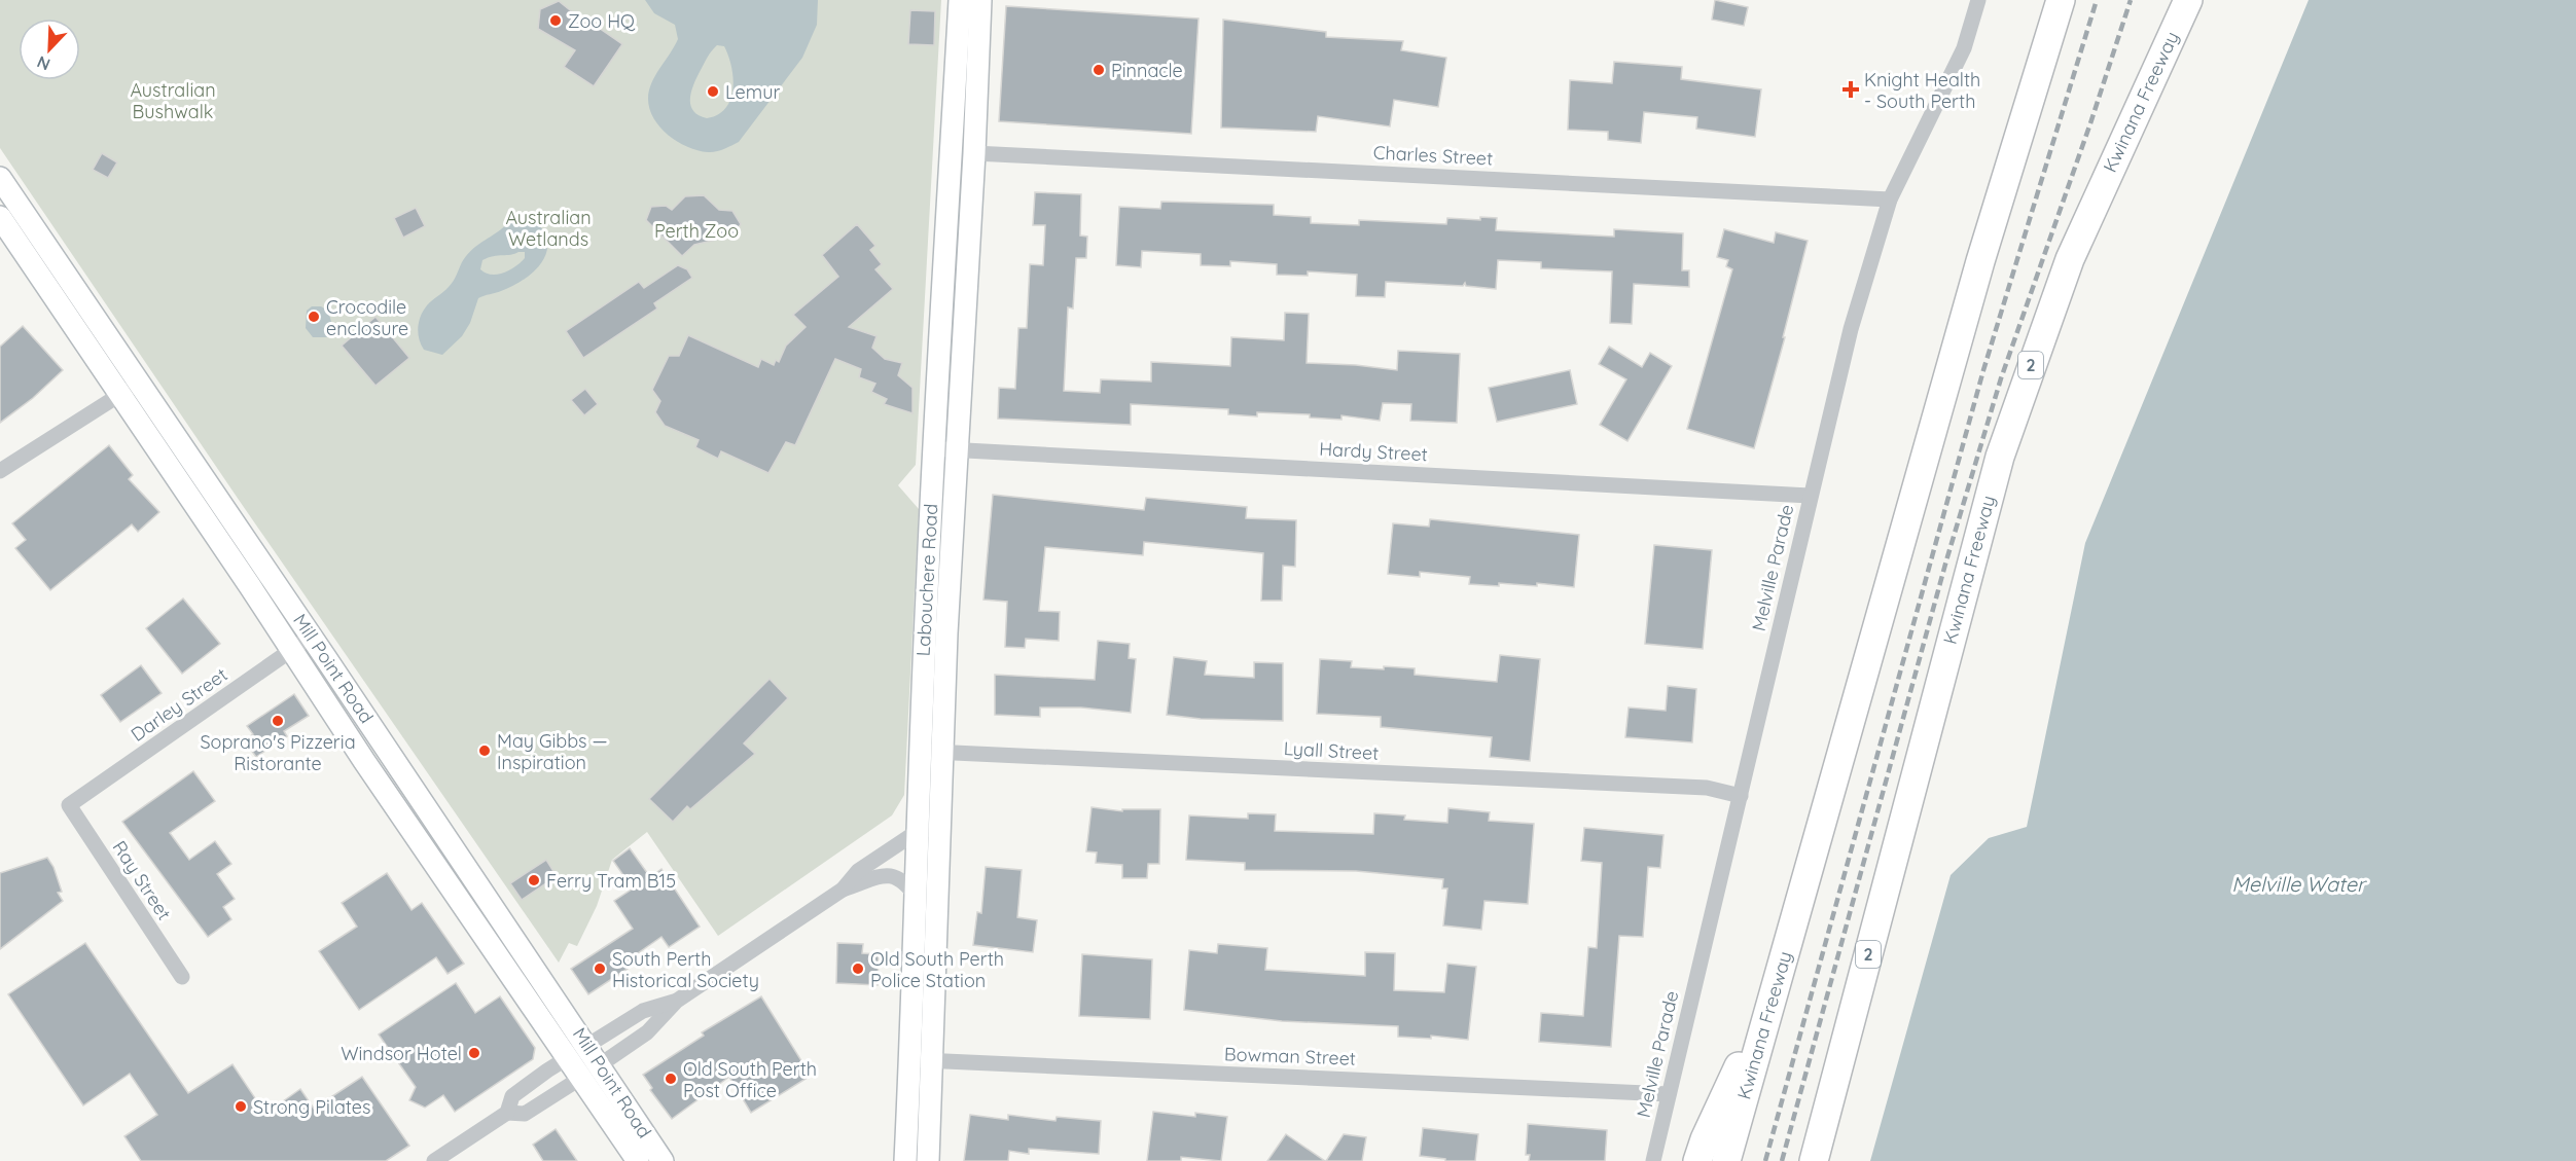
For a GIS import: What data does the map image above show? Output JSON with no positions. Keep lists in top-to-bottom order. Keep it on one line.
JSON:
{"streets":{"highway":["Kwinana Freeway","2"],"main road":["Labouchere Road","Mill Point Road"],"street":["Charles Street","Hardy Street","Melville Parade","Darley Street","Lyall Street","Ray Street","Bowman Street"]},"crossings":[["Charles Street","Melville Parade"],["Charles Street","Labouchere Road"],["Hardy Street","Melville Parade"],["Hardy Street","Labouchere Road"],["Melville Parade","Lyall Street"],["Melville Parade","Bowman Street"],["Labouchere Road","Lyall Street"],["Labouchere Road","Bowman Street"],["Mill Point Road","Darley Street"],["Darley Street","Ray Street"]],"water":["Melville Water"],"parks":["Australian Bushwalk","Australian Wetlands","Perth Zoo"],"places":{"other":["Zoo HQ","Pinnacle","Lemur","Crocodile enclosure","Soprano's Pizzeria Ristorante","May Gibbs — Inspiration","Ferry Tram B15","South Perth Historical Society","Old South Perth Police Station","Windsor Hotel","Old South Perth Post Office","Strong Pilates"],"health":["Knight Health - South Perth"]},"north":"bottom left"}
